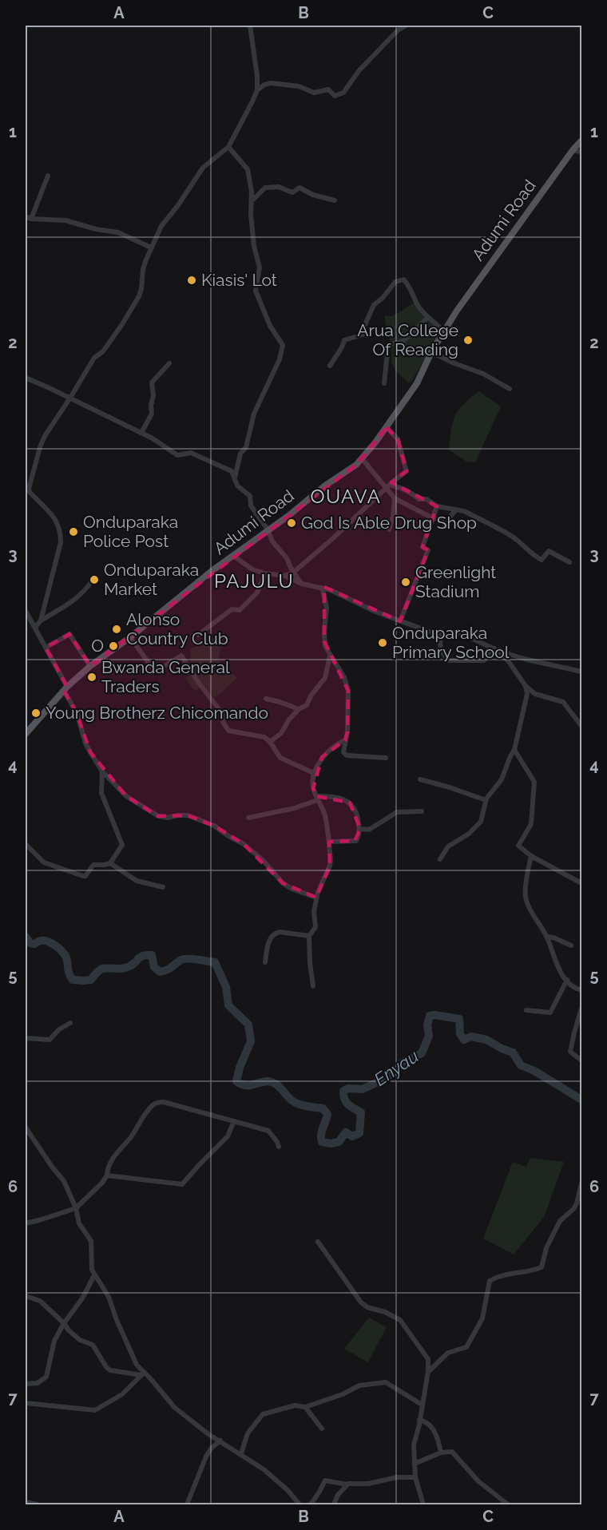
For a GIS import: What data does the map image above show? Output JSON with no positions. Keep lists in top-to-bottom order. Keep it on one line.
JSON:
{"streets":{"main road":["Adumi Road"]},"districts":["OUAVA","PAJULU"],"water":["Enyau"],"places":["Kiasis' Lot","Arua College Of Reading","God Is Able Drug Shop","Onduparaka Police Post","Onduparaka Market","Greenlight Stadium","Alonso Country Club","Onduparaka Primary School","O","Bwanda General Traders","Young Brotherz Chicomando"],"grid":{"columns":["A","B","C"],"rows":["1","2","3","4","5","6","7"]}}
